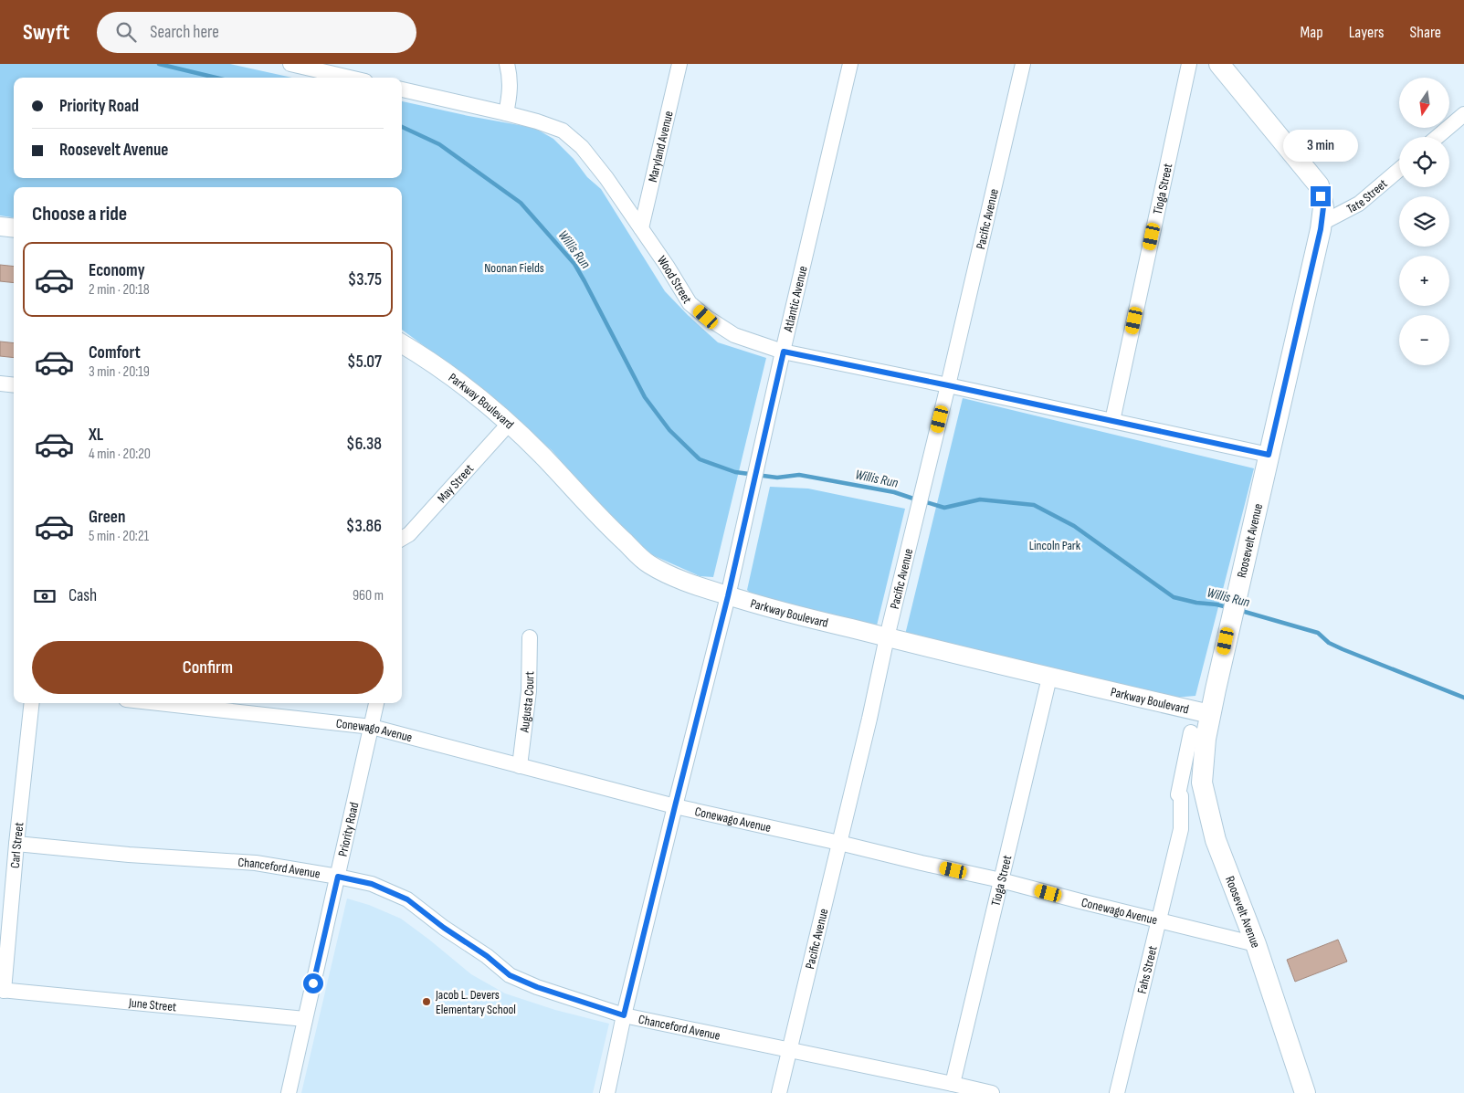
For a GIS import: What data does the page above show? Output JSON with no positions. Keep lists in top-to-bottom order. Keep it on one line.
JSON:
{"streets":{"main road":["Roosevelt Avenue"],"street":["Maryland Avenue","Tioga Street","Tate Street","Pacific Avenue","Wood Street","Atlantic Avenue","Parkway Boulevard","May Street","Augusta Court","Conewago Avenue","Priority Road","Carl Street","Chanceford Avenue","Fahs Street","June Street"]},"crossings":[["Maryland Avenue","Wood Street"],["Tioga Street","Wood Street"],["Tioga Street","Parkway Boulevard"],["Tioga Street","Conewago Avenue"],["Tioga Street","Chanceford Avenue"],["Tate Street","Roosevelt Avenue"],["Pacific Avenue","Wood Street"],["Pacific Avenue","Parkway Boulevard"],["Pacific Avenue","Conewago Avenue"],["Pacific Avenue","Chanceford Avenue"],["Wood Street","Atlantic Avenue"],["Wood Street","Roosevelt Avenue"],["Atlantic Avenue","Parkway Boulevard"],["Atlantic Avenue","Conewago Avenue"],["Atlantic Avenue","Chanceford Avenue"],["Parkway Boulevard","May Street"],["Parkway Boulevard","Roosevelt Avenue"],["Roosevelt Avenue","Conewago Avenue"],["Augusta Court","Conewago Avenue"],["Conewago Avenue","Priority Road"],["Conewago Avenue","Fahs Street"],["Priority Road","Chanceford Avenue"],["Priority Road","June Street"],["Carl Street","Chanceford Avenue"],["Carl Street","June Street"]],"water":["Willis Run"],"parks":["Noonan Fields","Lincoln Park"],"places":["Jacob L. Devers Elementary School"],"north":"bottom","page":{"header":"Swyft","search":"Search here","nav":["Map","Layers","Share"],"map_buttons":["+","−"],"banner":["Priority Road","Roosevelt Avenue"],"bubble":"3 min","heading":"Choose a ride","list":[{"name":"Economy","note":"2 min · 20:18","value":"$3.75"},{"name":"Comfort","note":"3 min · 20:19","value":"$5.07"},{"name":"XL","note":"4 min · 20:20","value":"$6.38"},{"name":"Green","note":"5 min · 20:21","value":"$3.86"}],"pay":["Cash","960 m"],"buttons":"Confirm"}}
